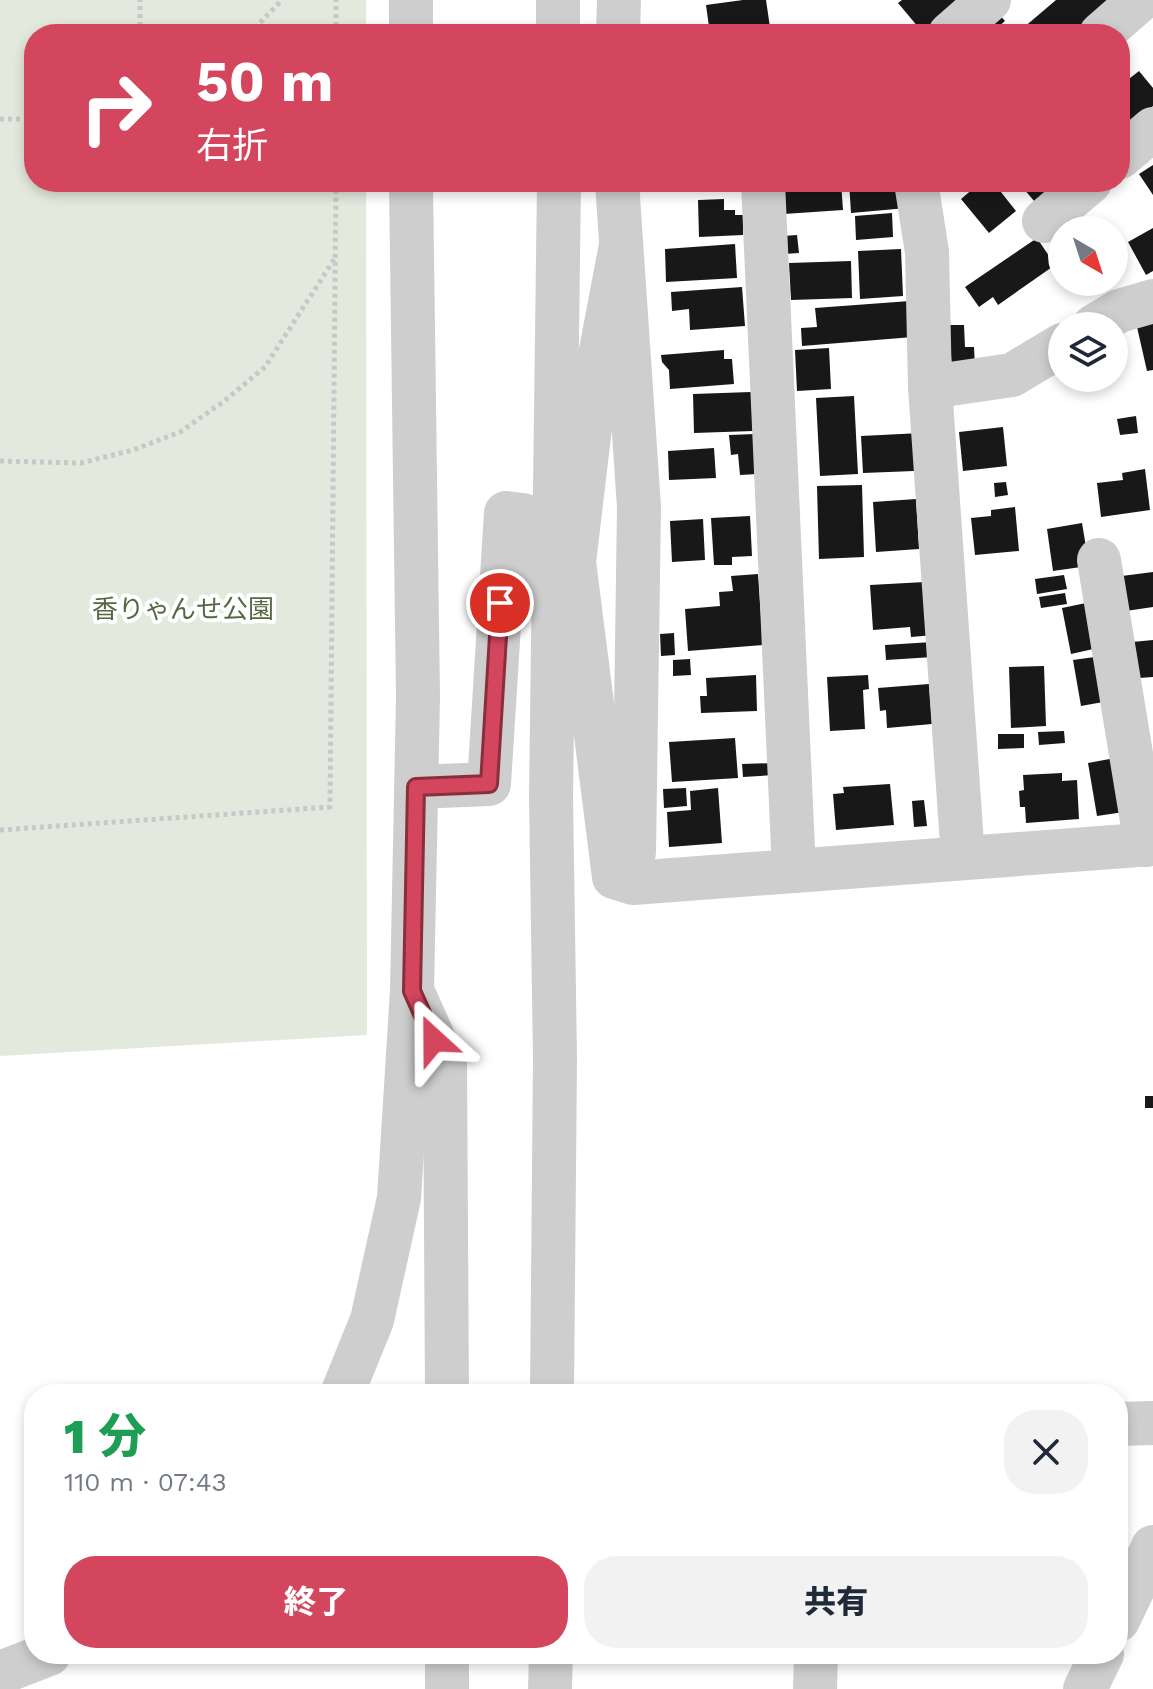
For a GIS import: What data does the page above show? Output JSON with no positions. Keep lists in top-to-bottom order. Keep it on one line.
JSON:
{"parks":["香りゃんせ公園"],"north":"bottom right","page":{"turn":["50 m","右折"],"heading":["1 分","110 m · 07:43"],"buttons":["終了","共有"]}}
